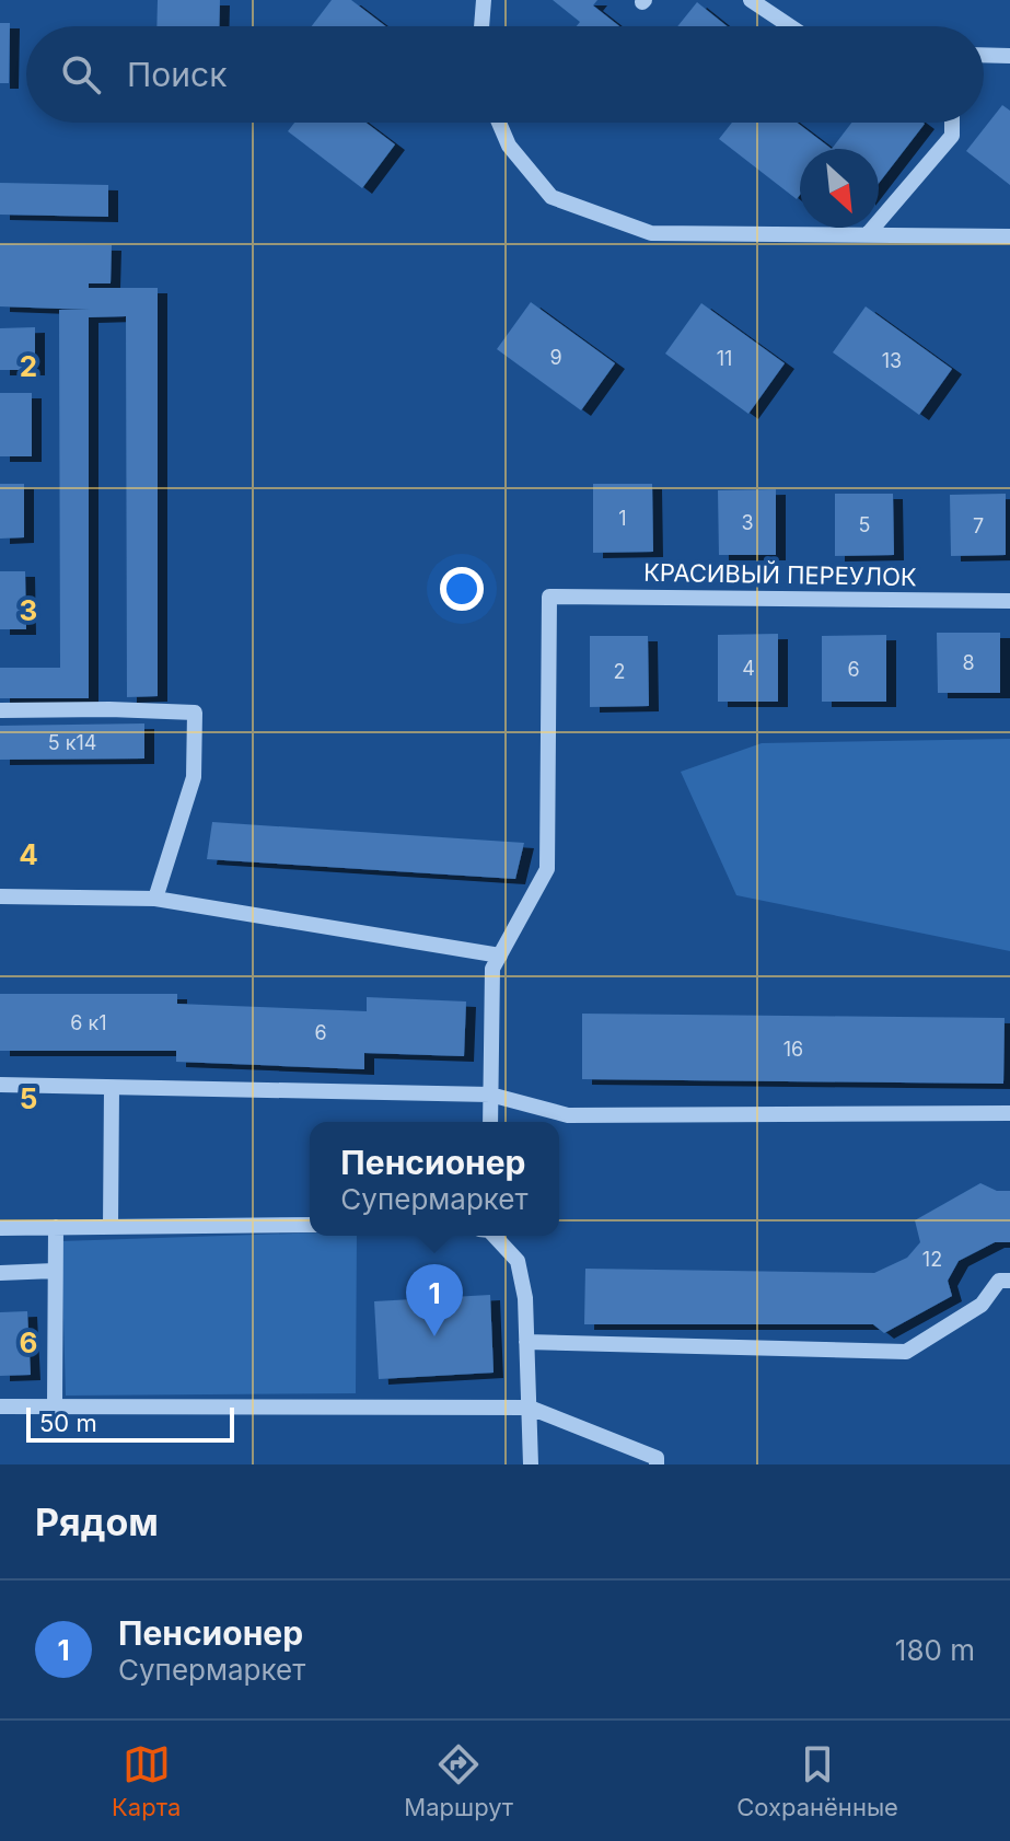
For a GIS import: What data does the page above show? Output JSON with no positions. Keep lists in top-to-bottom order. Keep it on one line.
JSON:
{"streets":{"street":["КРАСИВЫЙ ПЕРЕУЛОК"]},"house_numbers":["9","11","13","1","3","5","7","8","4","6","2","5 к14","6 к1","6","16","12"],"scale_bar":"50 m","north":"bottom right","page":{"search":"Поиск","popup":["Пенсионер","Супермаркет"],"pins":"1","scale":"50 m","heading":"Рядом","list":[{"mark":"1","name":"Пенсионер","note":"Супермаркет","value":"180 m"}],"nav":["Карта","Маршрут","Сохранённые"]},"grid":{"rows":["2","3","4","5","6"]}}
